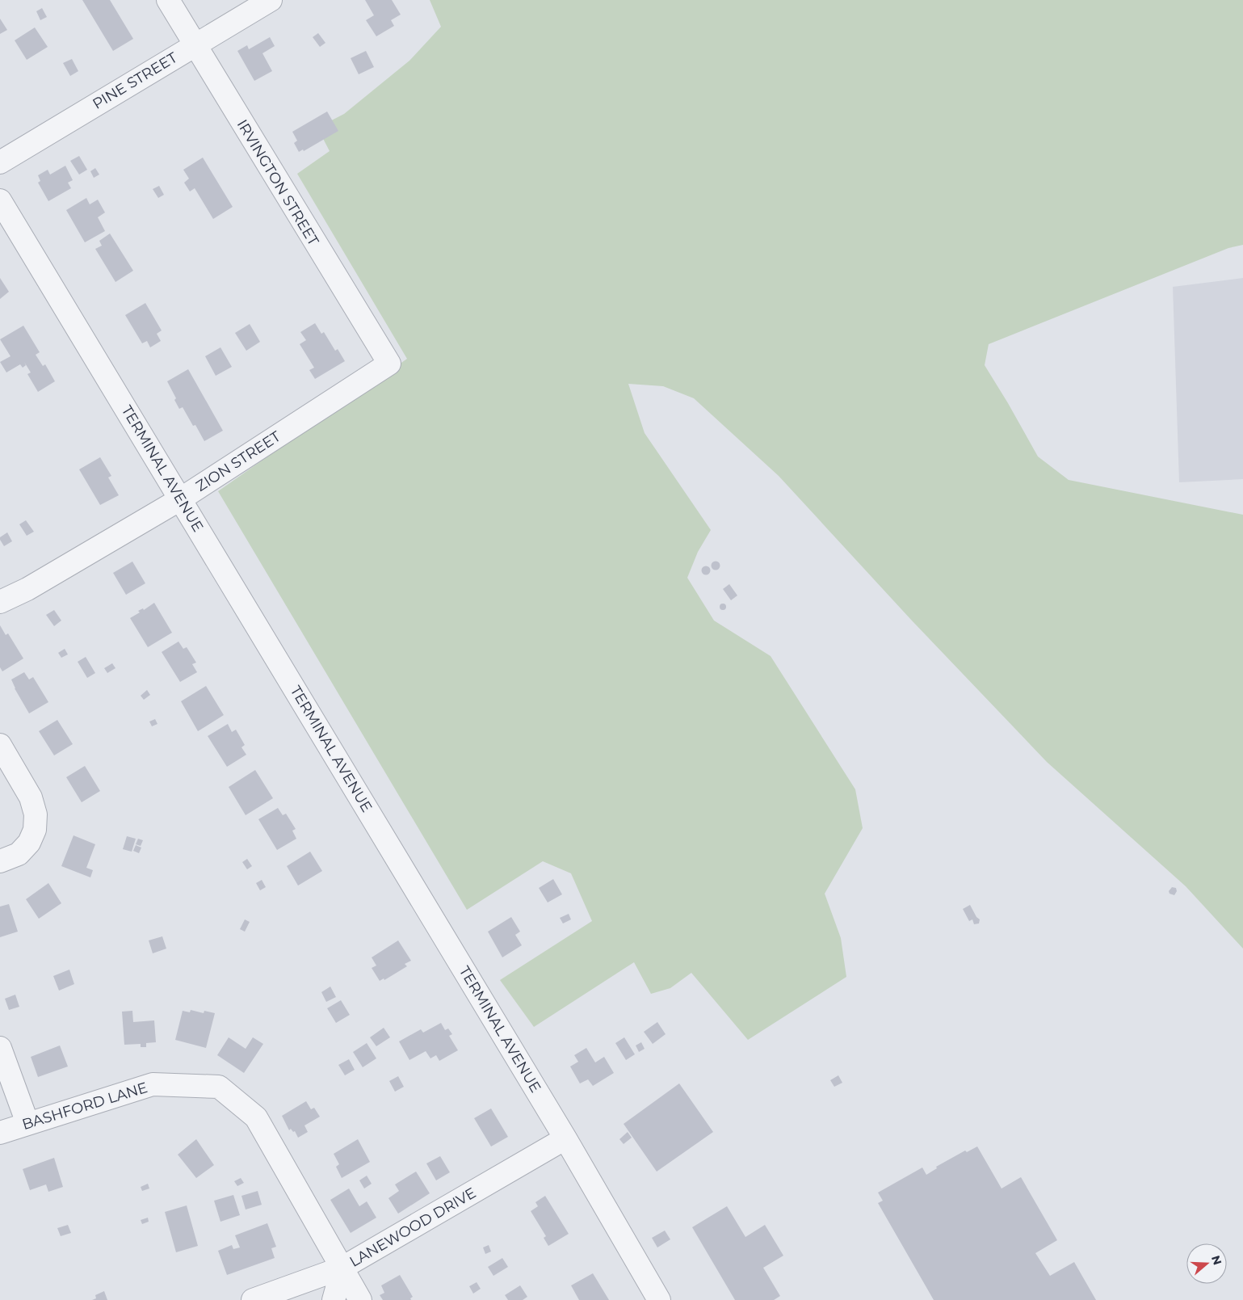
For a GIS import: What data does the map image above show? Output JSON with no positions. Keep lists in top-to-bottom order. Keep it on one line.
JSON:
{"streets":{"street":["PINE STREET","IRVINGTON STREET","ZION STREET","TERMINAL AVENUE","BASHFORD LANE","LANEWOOD DRIVE"]},"crossings":[["PINE STREET","IRVINGTON STREET"],["IRVINGTON STREET","ZION STREET"],["ZION STREET","TERMINAL AVENUE"],["TERMINAL AVENUE","LANEWOOD DRIVE"],["BASHFORD LANE","LANEWOOD DRIVE"]],"north":"right"}
